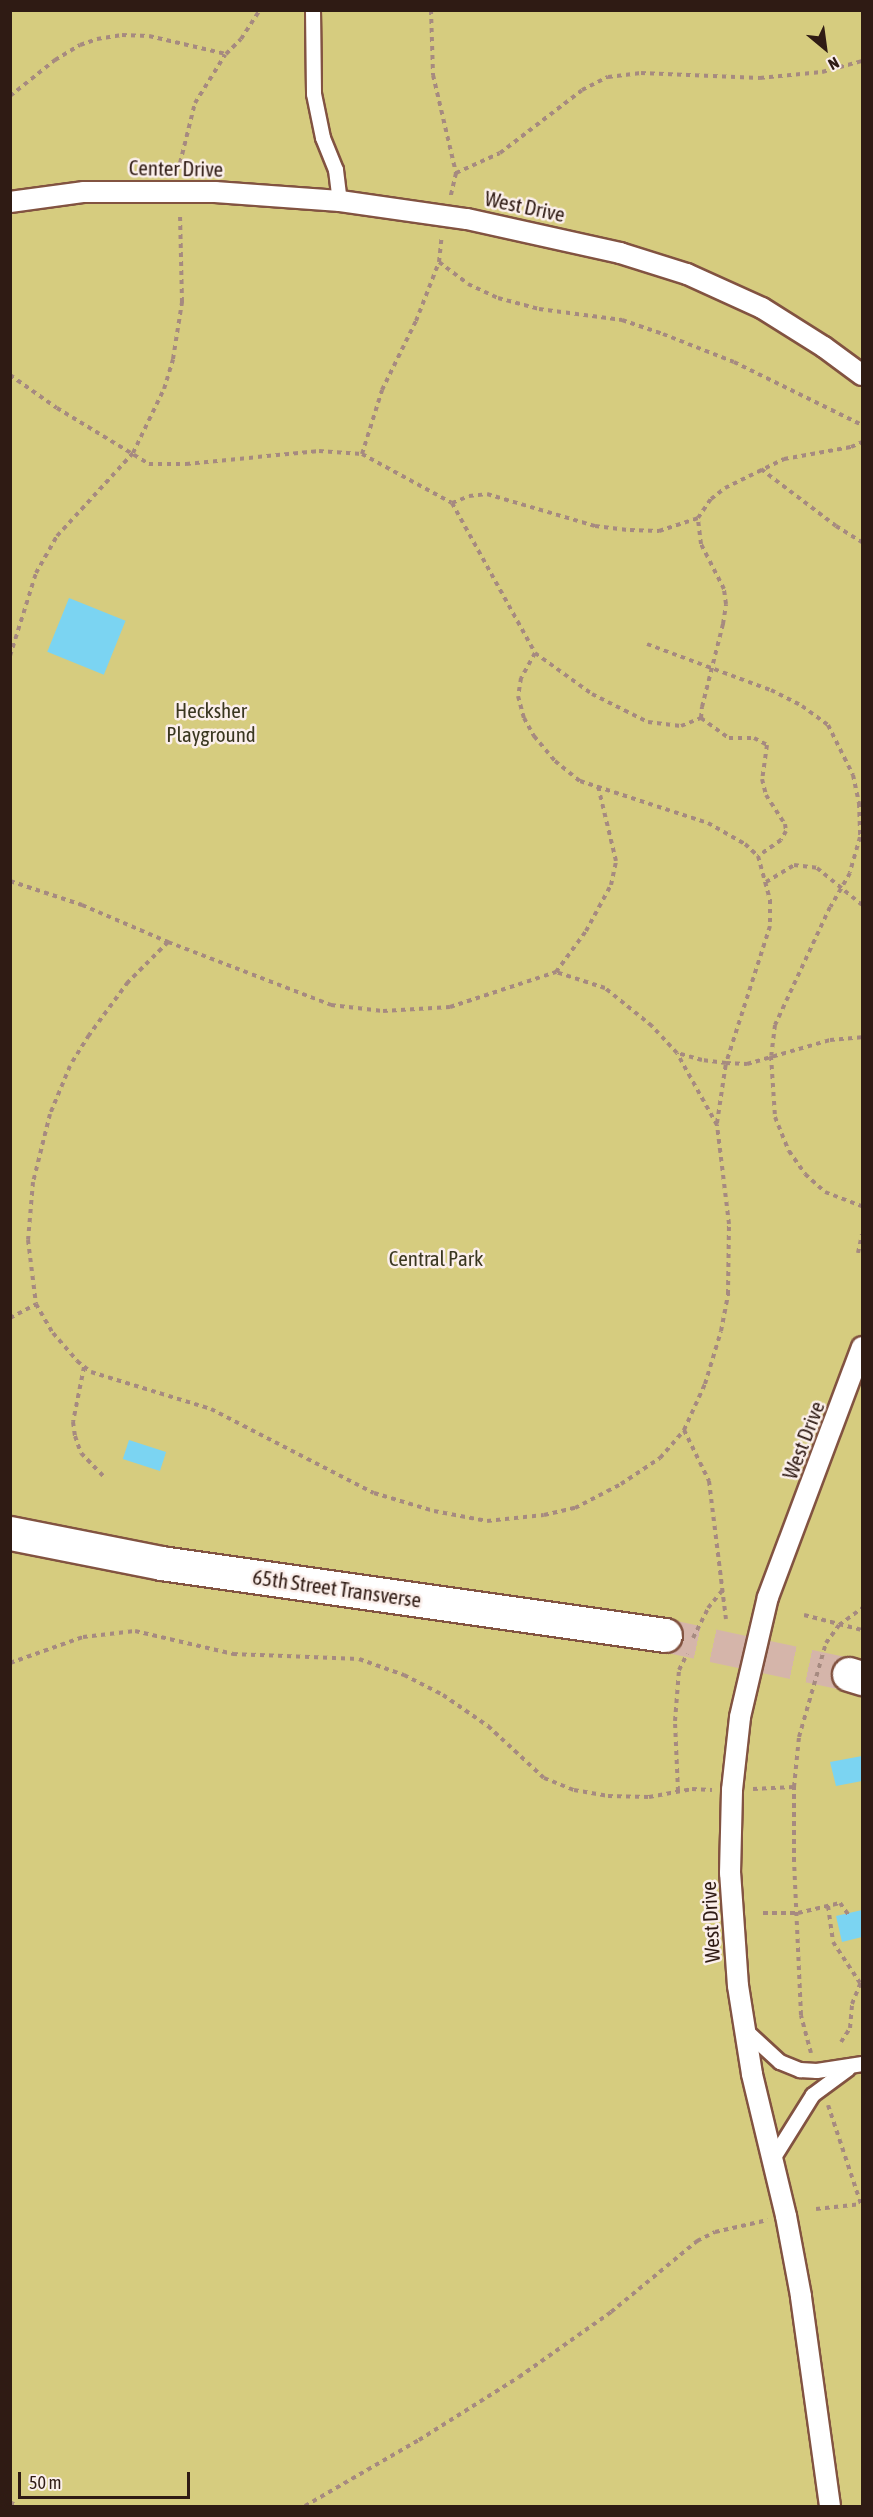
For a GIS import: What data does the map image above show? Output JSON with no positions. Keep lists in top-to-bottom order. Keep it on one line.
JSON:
{"streets":{"main road":["65th Street Transverse"],"street":["Center Drive","West Drive"]},"crossings":[["Center Drive","West Drive"]],"parks":["Hecksher Playground","Central Park"],"scale_bar":"50 m","north":"bottom right"}
